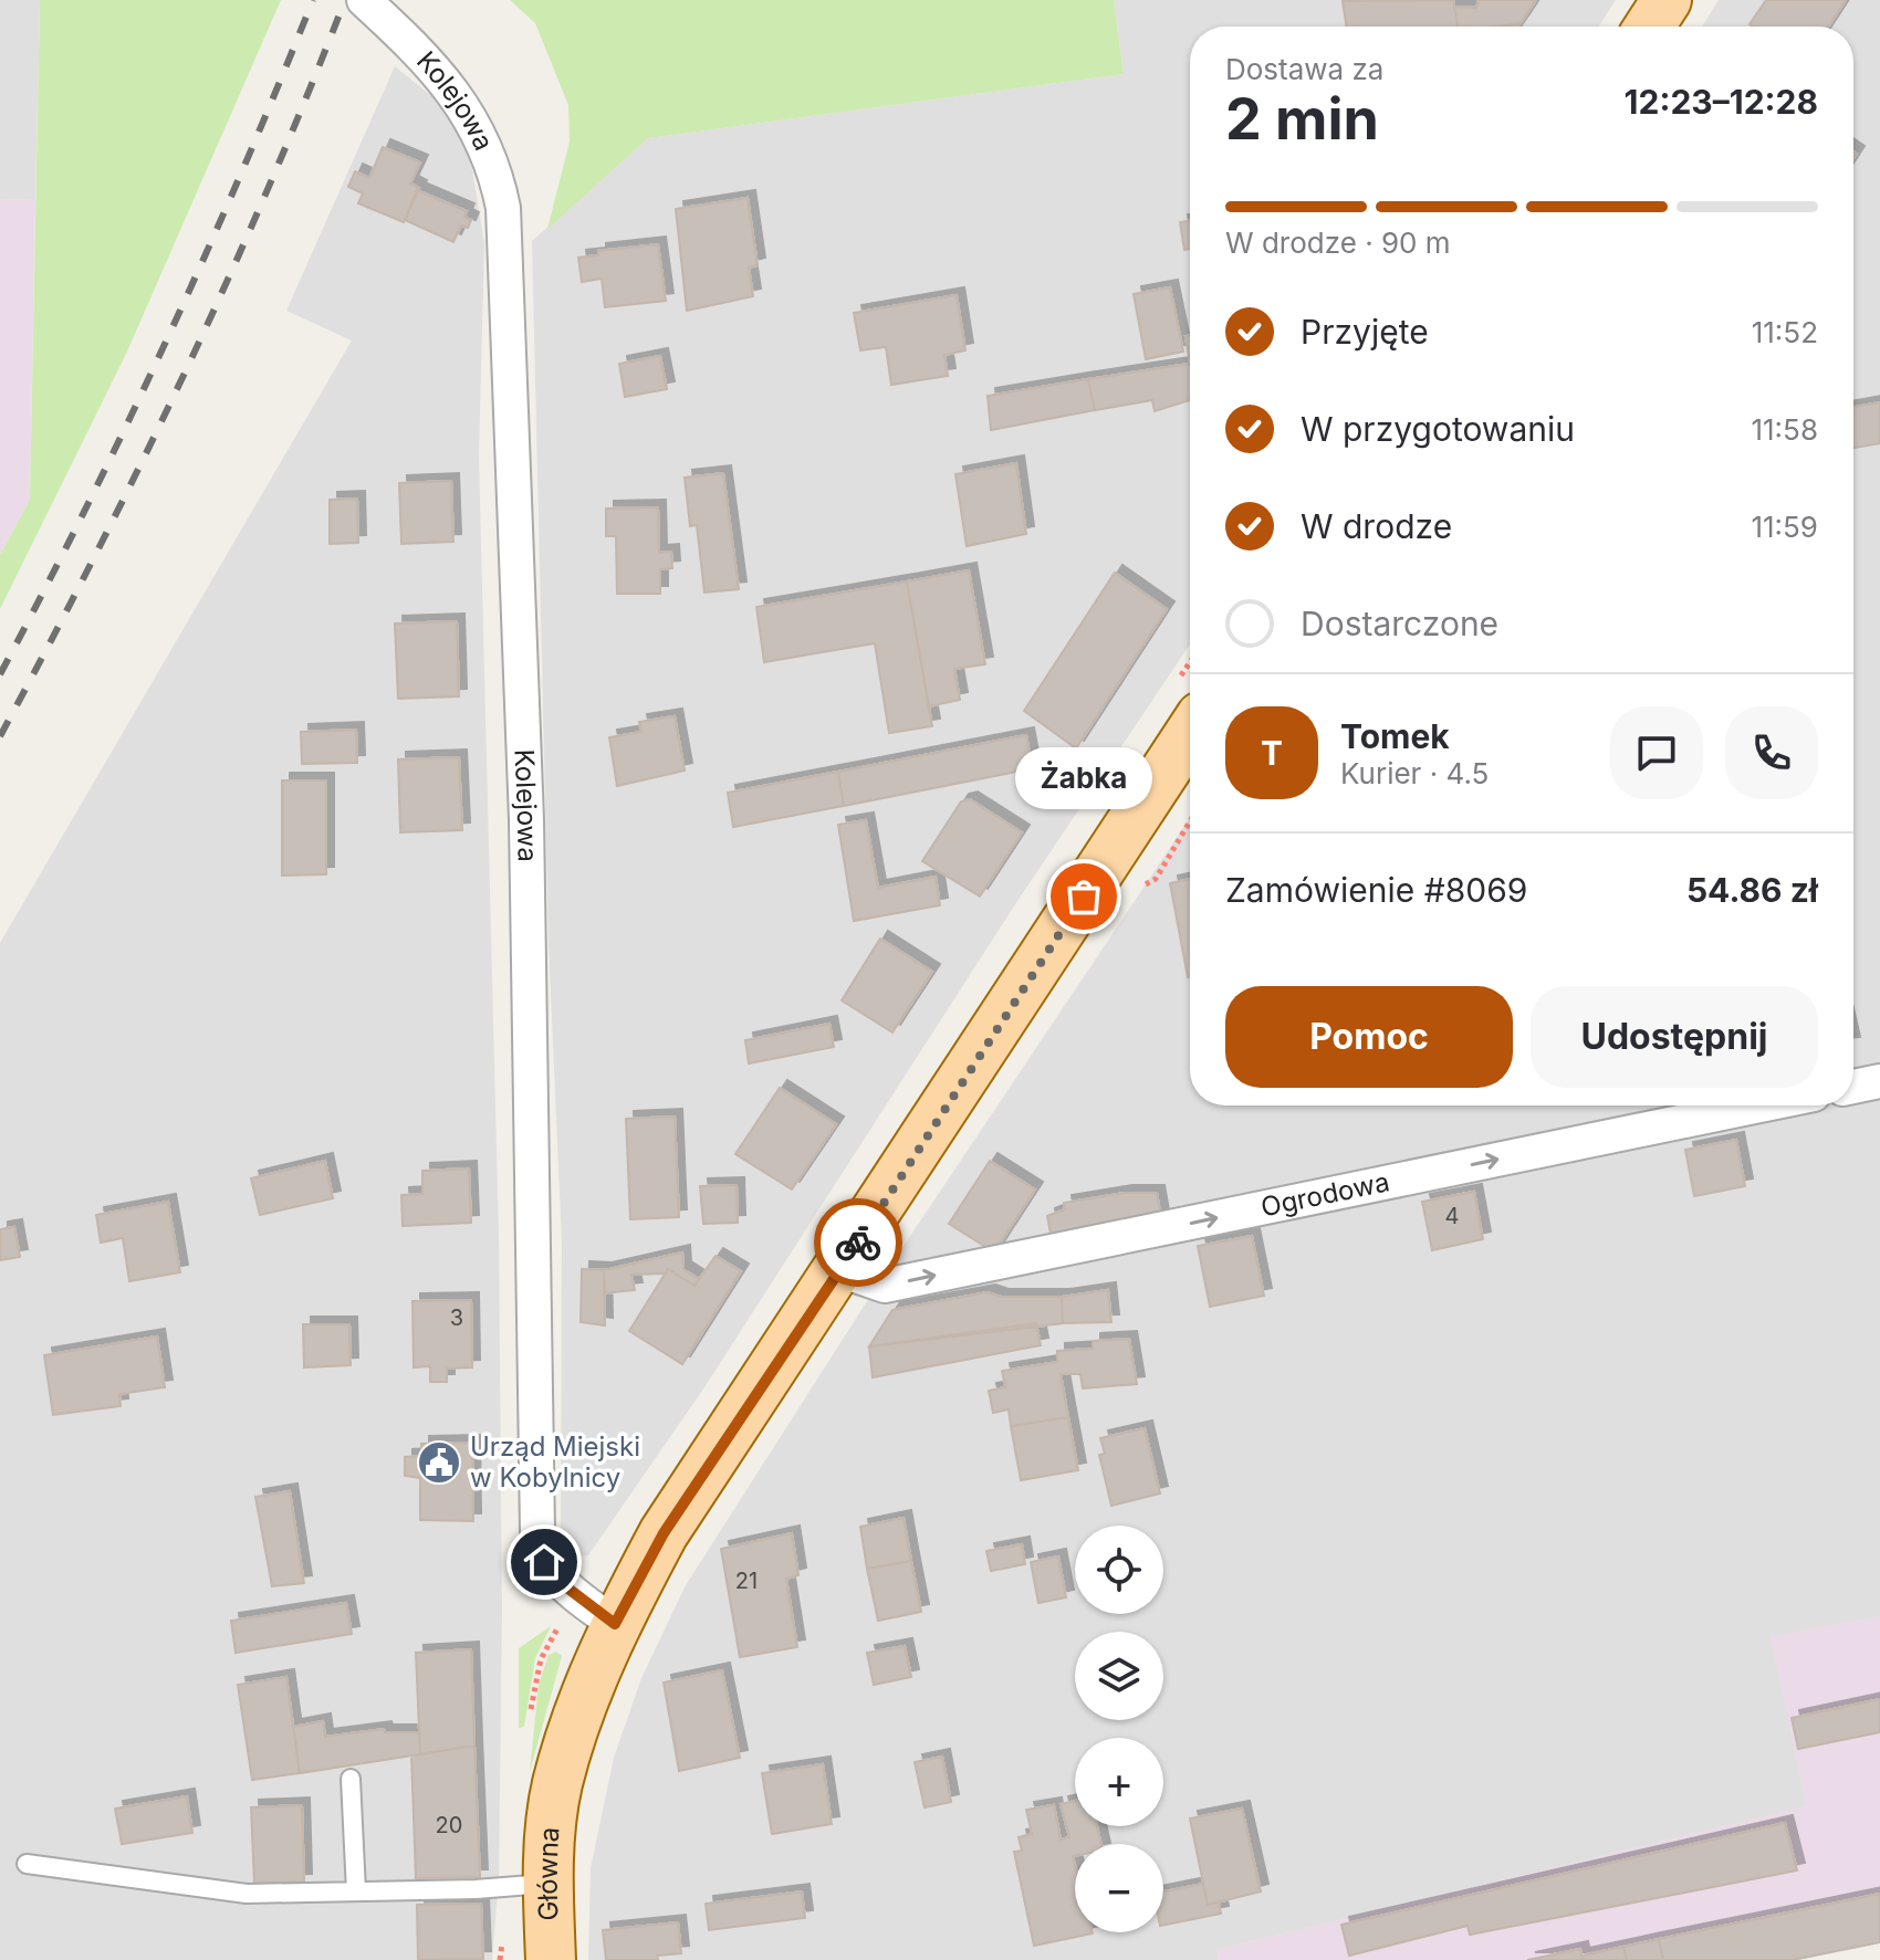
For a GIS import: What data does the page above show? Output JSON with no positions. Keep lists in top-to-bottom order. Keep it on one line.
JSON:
{"streets":{"main road":["Główna"],"street":["Kolejowa","Ogrodowa"]},"crossings":[["Kolejowa","Główna"]],"one_way":["Ogrodowa"],"places":{"other":["Żabka"],"public building":["Urząd Miejski w Kobylnicy"]},"house_numbers":["4","3","21","20"],"page":{"heading":["2 min","Dostawa za","12:23–12:28"],"panel":["Tomek","Kurier · 4.5","Zamówienie #8069","54.86 zł"],"bar":"W drodze · 90 m","list":[["Przyjęte","11:52"],["W przygotowaniu","11:58"],["W drodze","11:59"],"Dostarczone"],"round":"T","bubble":"Żabka","buttons":["Pomoc","Udostępnij"],"map_buttons":["+","−"]}}
